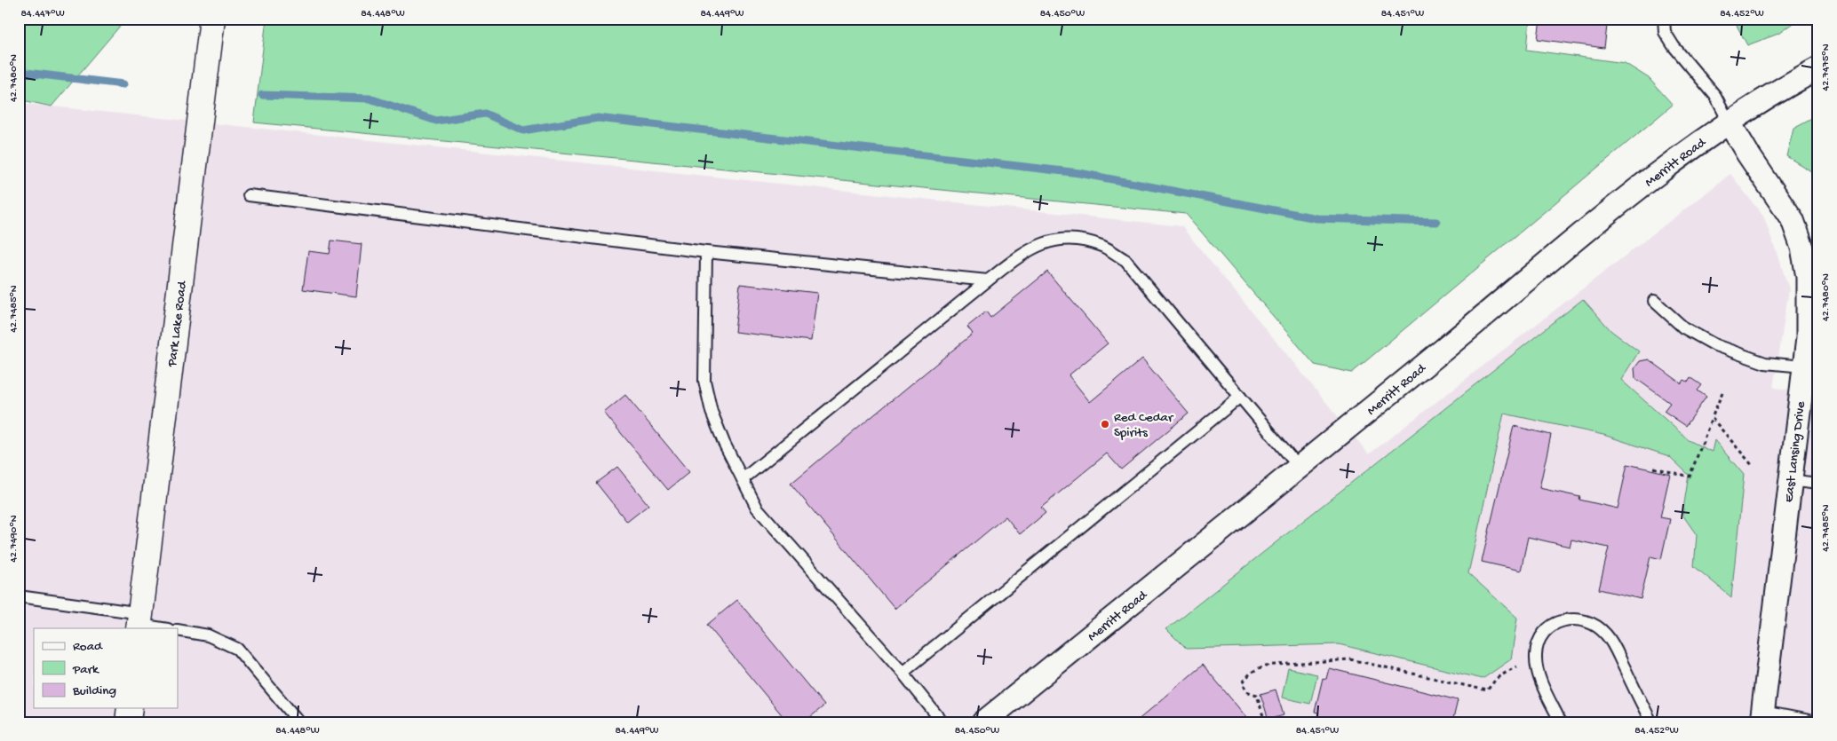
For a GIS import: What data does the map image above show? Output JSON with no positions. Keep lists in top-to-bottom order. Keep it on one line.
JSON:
{"streets":{"street":["Merritt Road","Park Lake Road","East Lansing Drive"]},"crossings":[["Merritt Road","East Lansing Drive"]],"places":["Red Cedar Spirits"],"legend":["Road","Park","Building"],"coordinates":["84.447°W","84.448°W","84.449°W","84.450°W","84.451°W","84.452°W","42.7475°N","42.7480°N","42.7485°N","42.7490°N"]}
